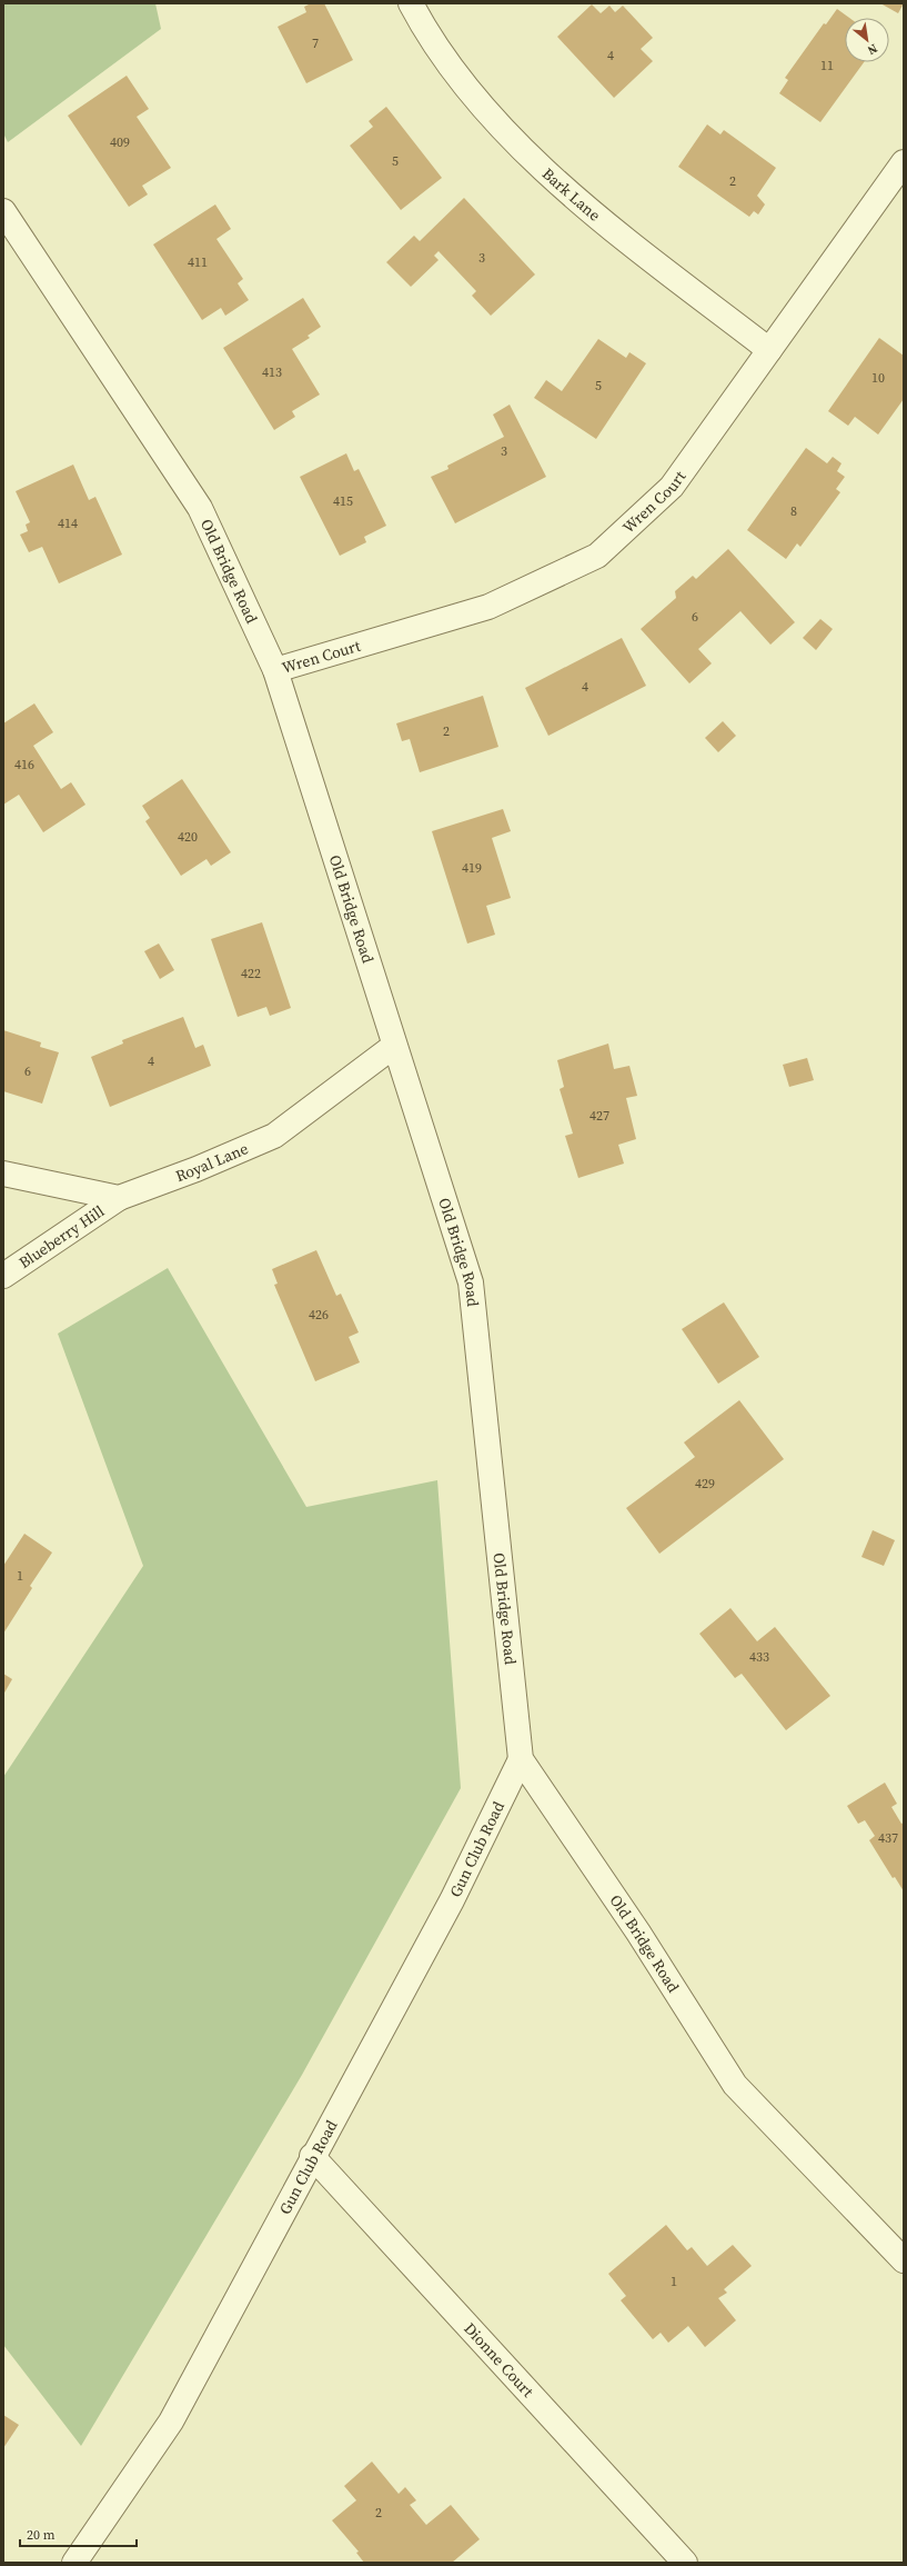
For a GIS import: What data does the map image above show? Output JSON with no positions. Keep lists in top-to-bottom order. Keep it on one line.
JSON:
{"streets":{"street":["Bark Lane","Wren Court","Old Bridge Road","Royal Lane","Blueberry Hill","Gun Club Road","Dionne Court"]},"crossings":[["Bark Lane","Wren Court"],["Wren Court","Old Bridge Road"],["Old Bridge Road","Royal Lane"],["Old Bridge Road","Gun Club Road"],["Royal Lane","Blueberry Hill"],["Gun Club Road","Dionne Court"]],"house_numbers":["7","4","11","409","5","2","3","411","413","10","5","3","415","8","414","6","4","2","416","420","419","422","4","6","427","426","429","1","433","437","1","2"],"scale_bar":"20 m","north":"bottom right"}
